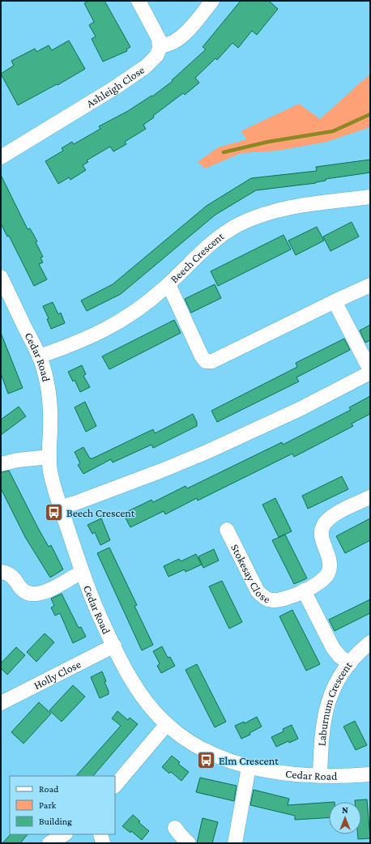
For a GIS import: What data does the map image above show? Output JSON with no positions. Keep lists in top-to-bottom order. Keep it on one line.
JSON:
{"streets":{"street":["Ashleigh Close","Beech Crescent","Cedar Road","Stokesay Close","Holly Close","Laburnum Crescent"]},"crossings":[["Beech Crescent","Cedar Road"],["Cedar Road","Holly Close"],["Cedar Road","Laburnum Crescent"]],"places":{"bus stop":["Beech Crescent","Elm Crescent"]},"legend":["Road","Park","Building"],"north":"top"}
